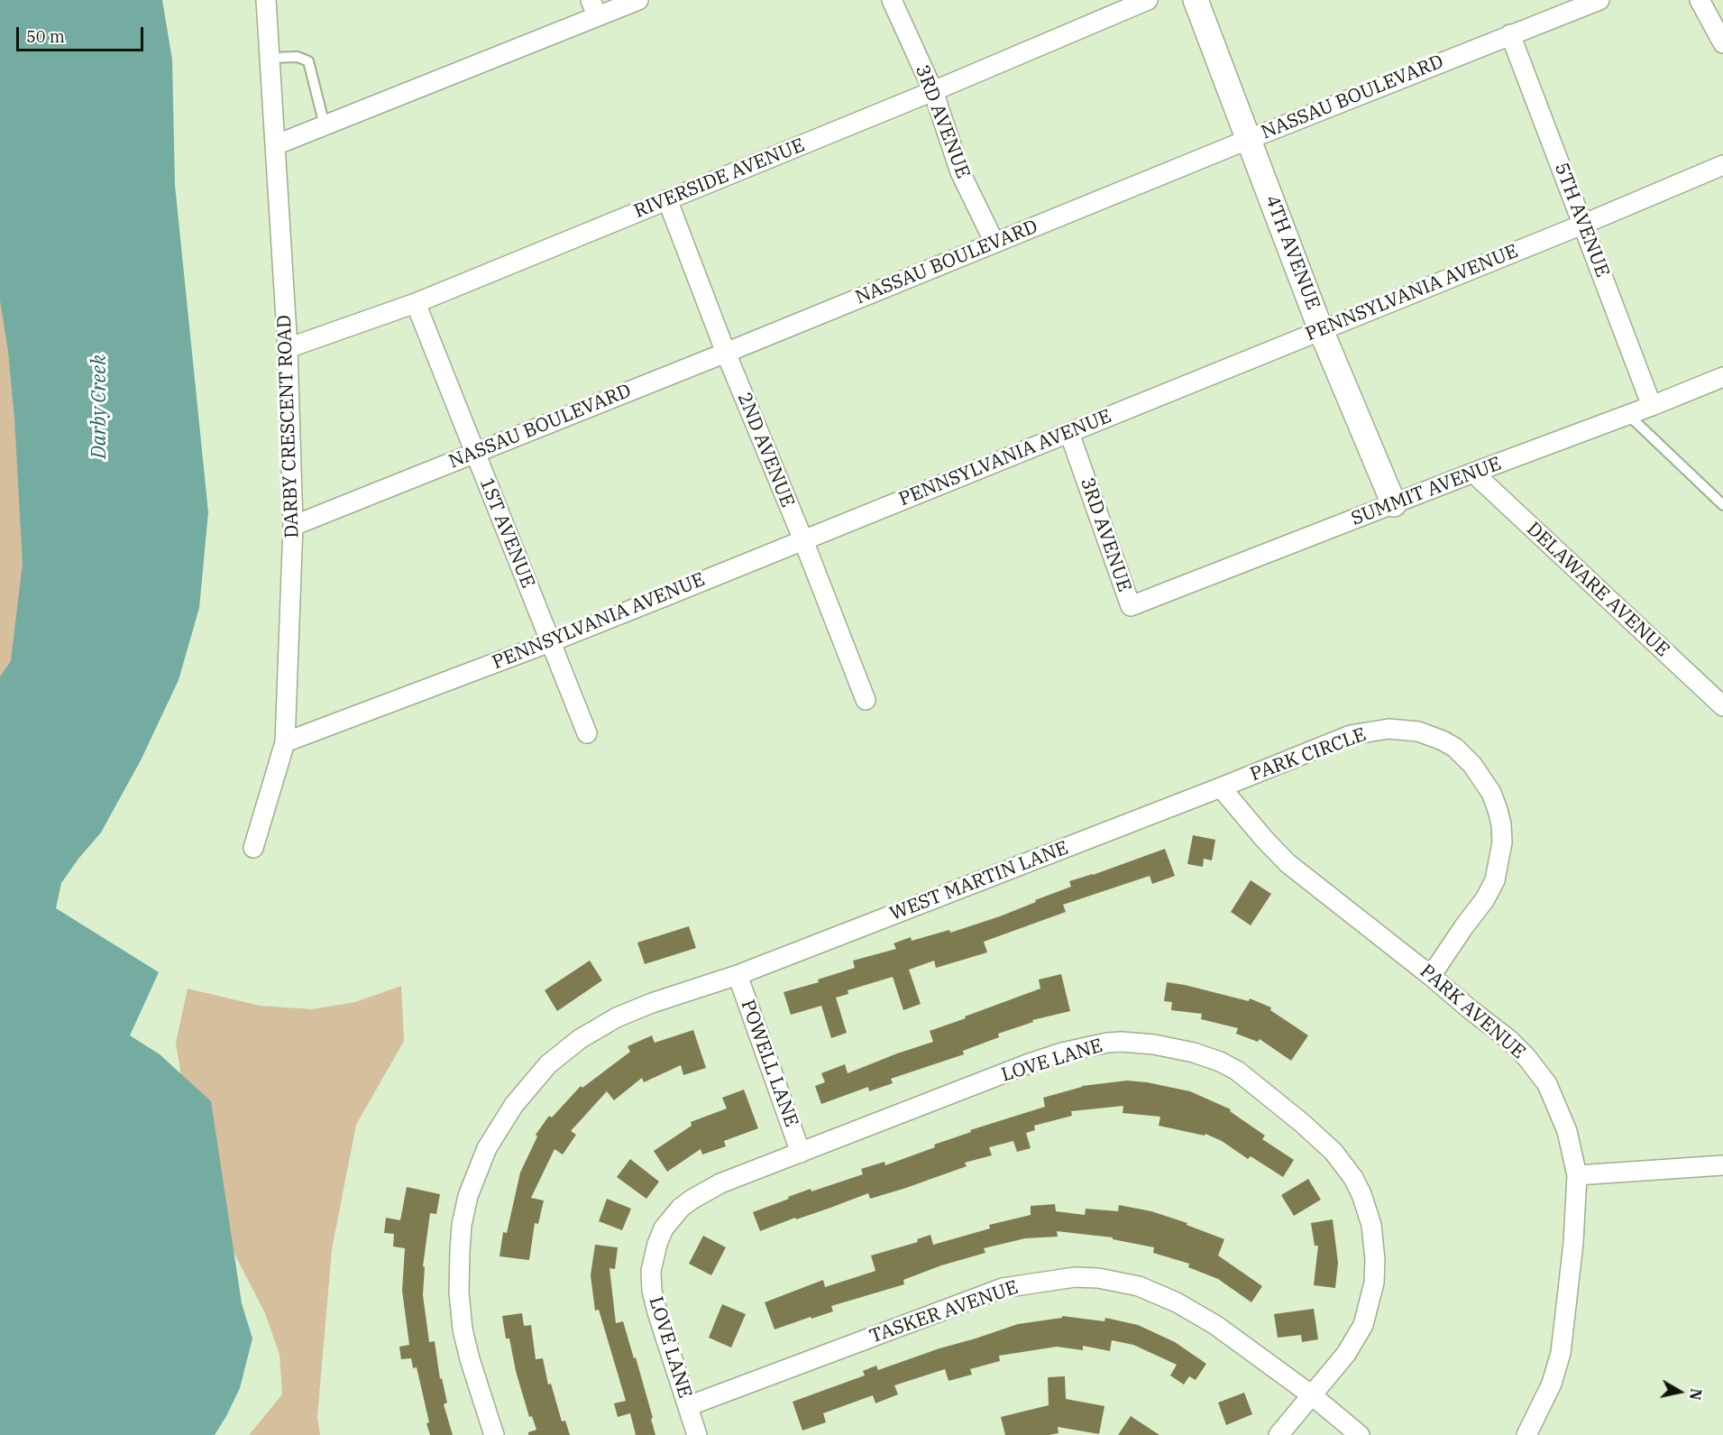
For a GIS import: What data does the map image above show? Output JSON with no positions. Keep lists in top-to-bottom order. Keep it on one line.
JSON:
{"streets":{"street":["NASSAU BOULEVARD","3RD AVENUE","RIVERSIDE AVENUE","5TH AVENUE","4TH AVENUE","PENNSYLVANIA AVENUE","DARBY CRESCENT ROAD","2ND AVENUE","SUMMIT AVENUE","1ST AVENUE","DELAWARE AVENUE","PARK CIRCLE","WEST MARTIN LANE","PARK AVENUE","LOVE LANE","POWELL LANE","TASKER AVENUE"]},"crossings":[["NASSAU BOULEVARD","3RD AVENUE"],["NASSAU BOULEVARD","5TH AVENUE"],["NASSAU BOULEVARD","4TH AVENUE"],["NASSAU BOULEVARD","DARBY CRESCENT ROAD"],["NASSAU BOULEVARD","2ND AVENUE"],["NASSAU BOULEVARD","1ST AVENUE"],["3RD AVENUE","RIVERSIDE AVENUE"],["3RD AVENUE","PENNSYLVANIA AVENUE"],["3RD AVENUE","SUMMIT AVENUE"],["RIVERSIDE AVENUE","DARBY CRESCENT ROAD"],["RIVERSIDE AVENUE","2ND AVENUE"],["RIVERSIDE AVENUE","1ST AVENUE"],["5TH AVENUE","PENNSYLVANIA AVENUE"],["5TH AVENUE","SUMMIT AVENUE"],["4TH AVENUE","PENNSYLVANIA AVENUE"],["4TH AVENUE","SUMMIT AVENUE"],["PENNSYLVANIA AVENUE","DARBY CRESCENT ROAD"],["PENNSYLVANIA AVENUE","2ND AVENUE"],["PENNSYLVANIA AVENUE","1ST AVENUE"],["SUMMIT AVENUE","DELAWARE AVENUE"],["PARK CIRCLE","WEST MARTIN LANE"],["PARK CIRCLE","PARK AVENUE"],["WEST MARTIN LANE","PARK AVENUE"],["WEST MARTIN LANE","POWELL LANE"],["LOVE LANE","POWELL LANE"],["LOVE LANE","TASKER AVENUE"]],"water":["Darby Creek"],"scale_bar":"50 m","north":"right"}
